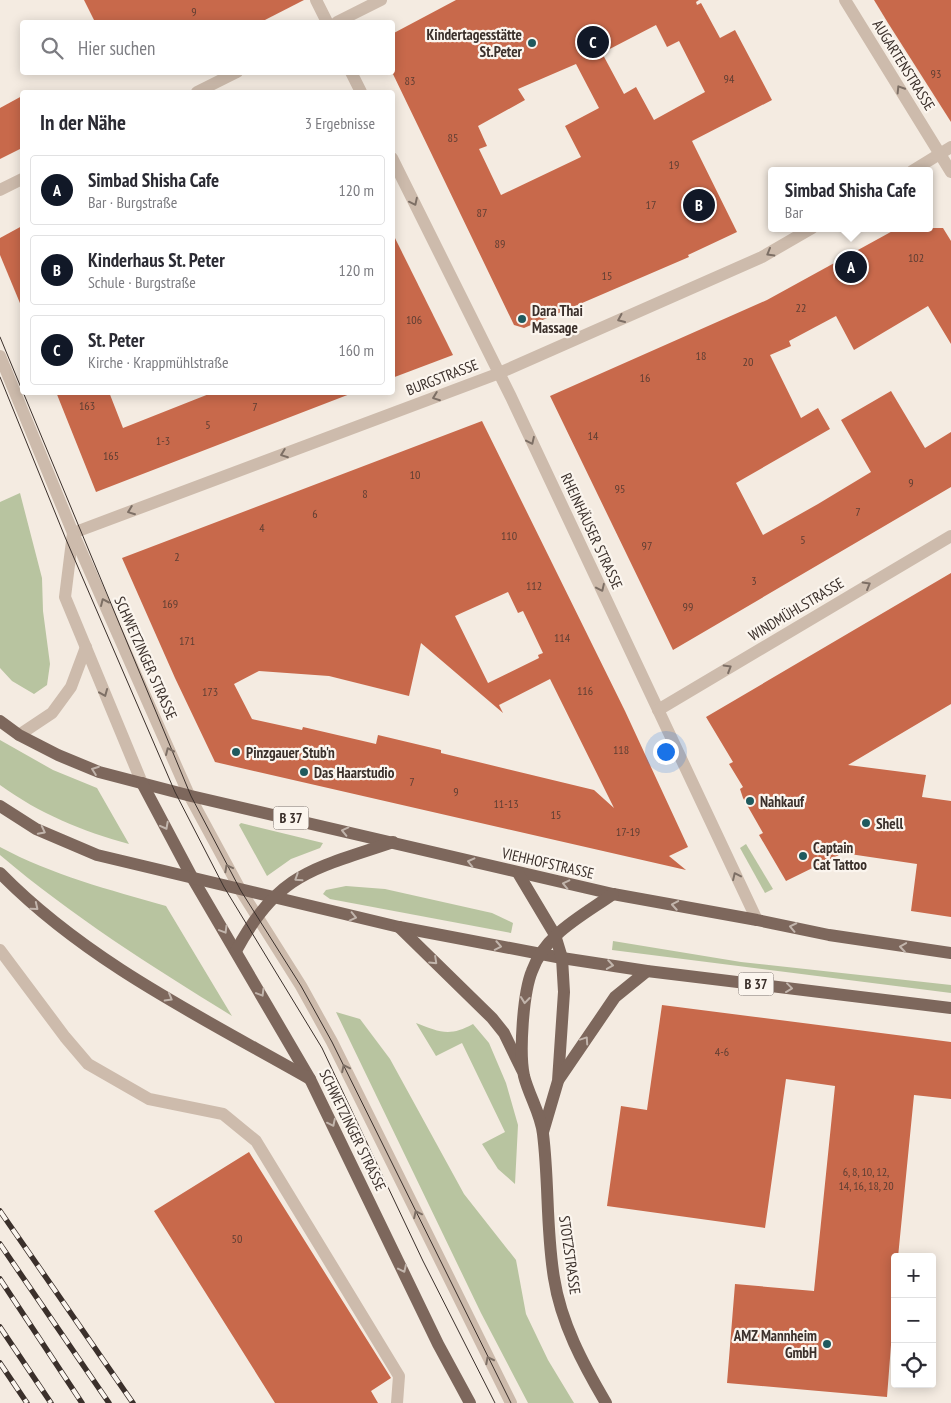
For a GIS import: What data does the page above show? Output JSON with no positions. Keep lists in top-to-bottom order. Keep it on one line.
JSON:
{"streets":{"main road":["SCHWETZINGER STRASSE","B 37","VIEHHOFSTRASSE","STOTZSTRASSE"],"street":["AUGARTENSTRASSE","BURGSTRASSE","RHEINHÄUSER STRASSE","WINDMÜHLSTRASSE"]},"crossings":[["BURGSTRASSE","RHEINHÄUSER STRASSE"],["BURGSTRASSE","SCHWETZINGER STRASSE"],["RHEINHÄUSER STRASSE","WINDMÜHLSTRASSE"],["RHEINHÄUSER STRASSE","VIEHHOFSTRASSE"],["SCHWETZINGER STRASSE","B 37"],["SCHWETZINGER STRASSE","VIEHHOFSTRASSE"],["B 37","VIEHHOFSTRASSE"],["B 37","STOTZSTRASSE"],["VIEHHOFSTRASSE","STOTZSTRASSE"]],"one_way":["AUGARTENSTRASSE","BURGSTRASSE","WINDMÜHLSTRASSE"],"places":["Kindertagesstätte St.Peter","Dara Thai Massage","Pinzgauer Stub'n","Das Haarstudio","Nahkauf","Shell","Captain Cat Tattoo","AMZ Mannheim GmbH"],"house_numbers":["9","93","94","83","85","19","17","87","89","102","15","22","106","18","20","16","163","7","5","14","1-3","165","10","9","95","8","7","6","4","110","5","97","2","3","112","169","99","114","171","116","173","118","7","9","11-13","15","17-19","4-6","6, 8, 10, 12, 14, 16, 18, 20","50"],"page":{"search":"Hier suchen","pins":["C","B","A"],"heading":["In der Nähe","3 Ergebnisse"],"list":[{"mark":"A","name":"Simbad Shisha Cafe","note":"Bar · Burgstraße","value":"120 m"},{"mark":"B","name":"Kinderhaus St. Peter","note":"Schule · Burgstraße","value":"120 m"},{"mark":"C","name":"St. Peter","note":"Kirche · Krappmühlstraße","value":"160 m"}],"popup":["Simbad Shisha Cafe","Bar"],"map_buttons":["+","−"]}}
